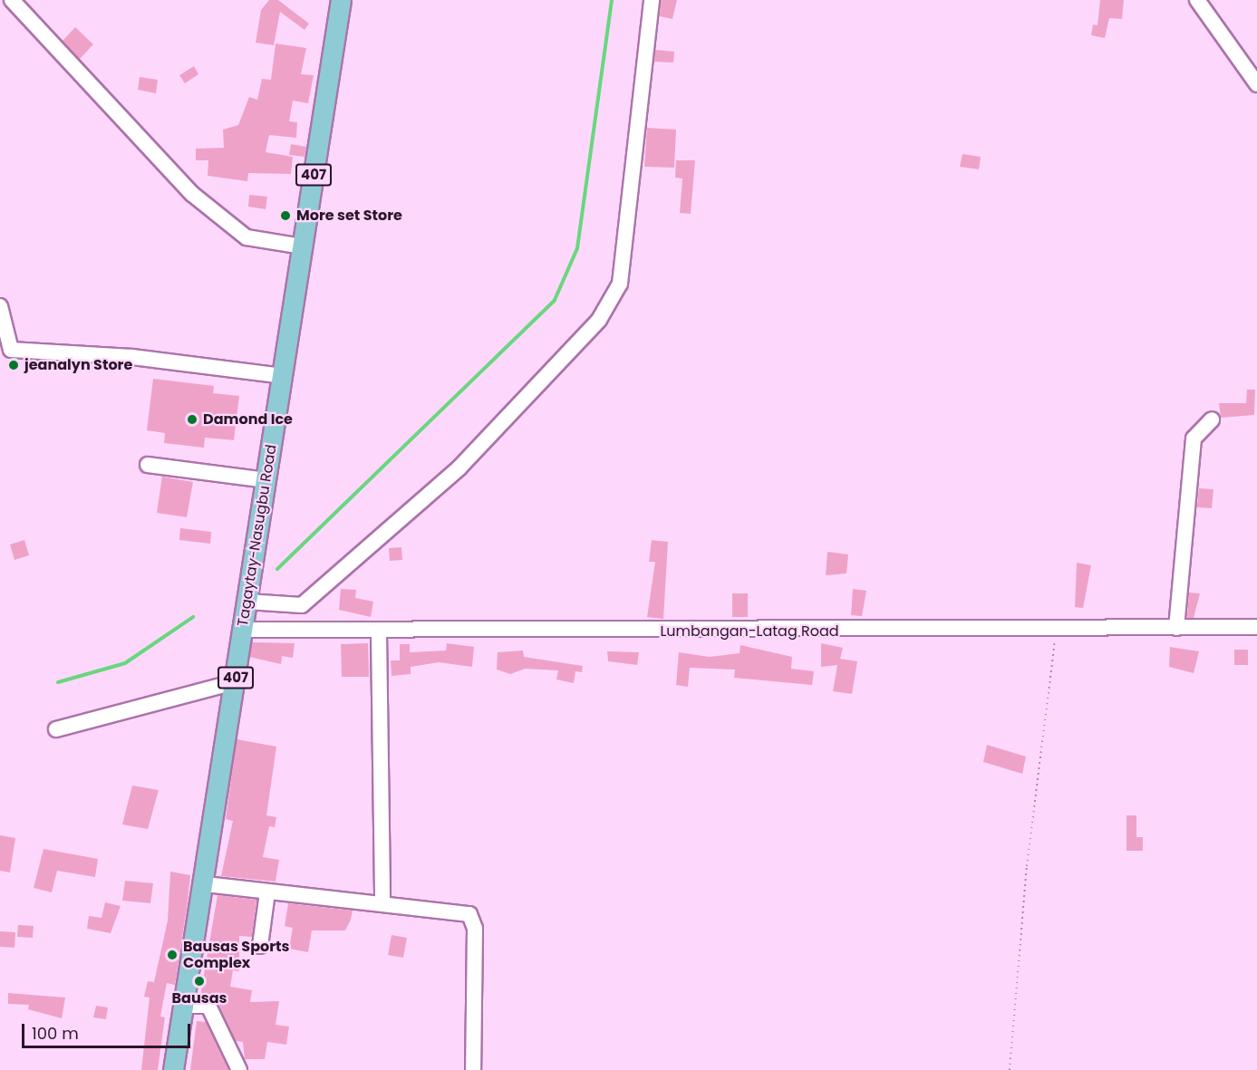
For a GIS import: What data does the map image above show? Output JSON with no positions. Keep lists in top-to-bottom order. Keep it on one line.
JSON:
{"streets":{"main road":["407","Tagaytay-Nasugbu Road"],"street":["Lumbangan-Latag Road"]},"crossings":[["Tagaytay-Nasugbu Road","Lumbangan-Latag Road"]],"places":["More set Store","jeanalyn Store","Damond Ice","Bausas Sports Complex","Bausas"],"scale_bar":"100 m"}
